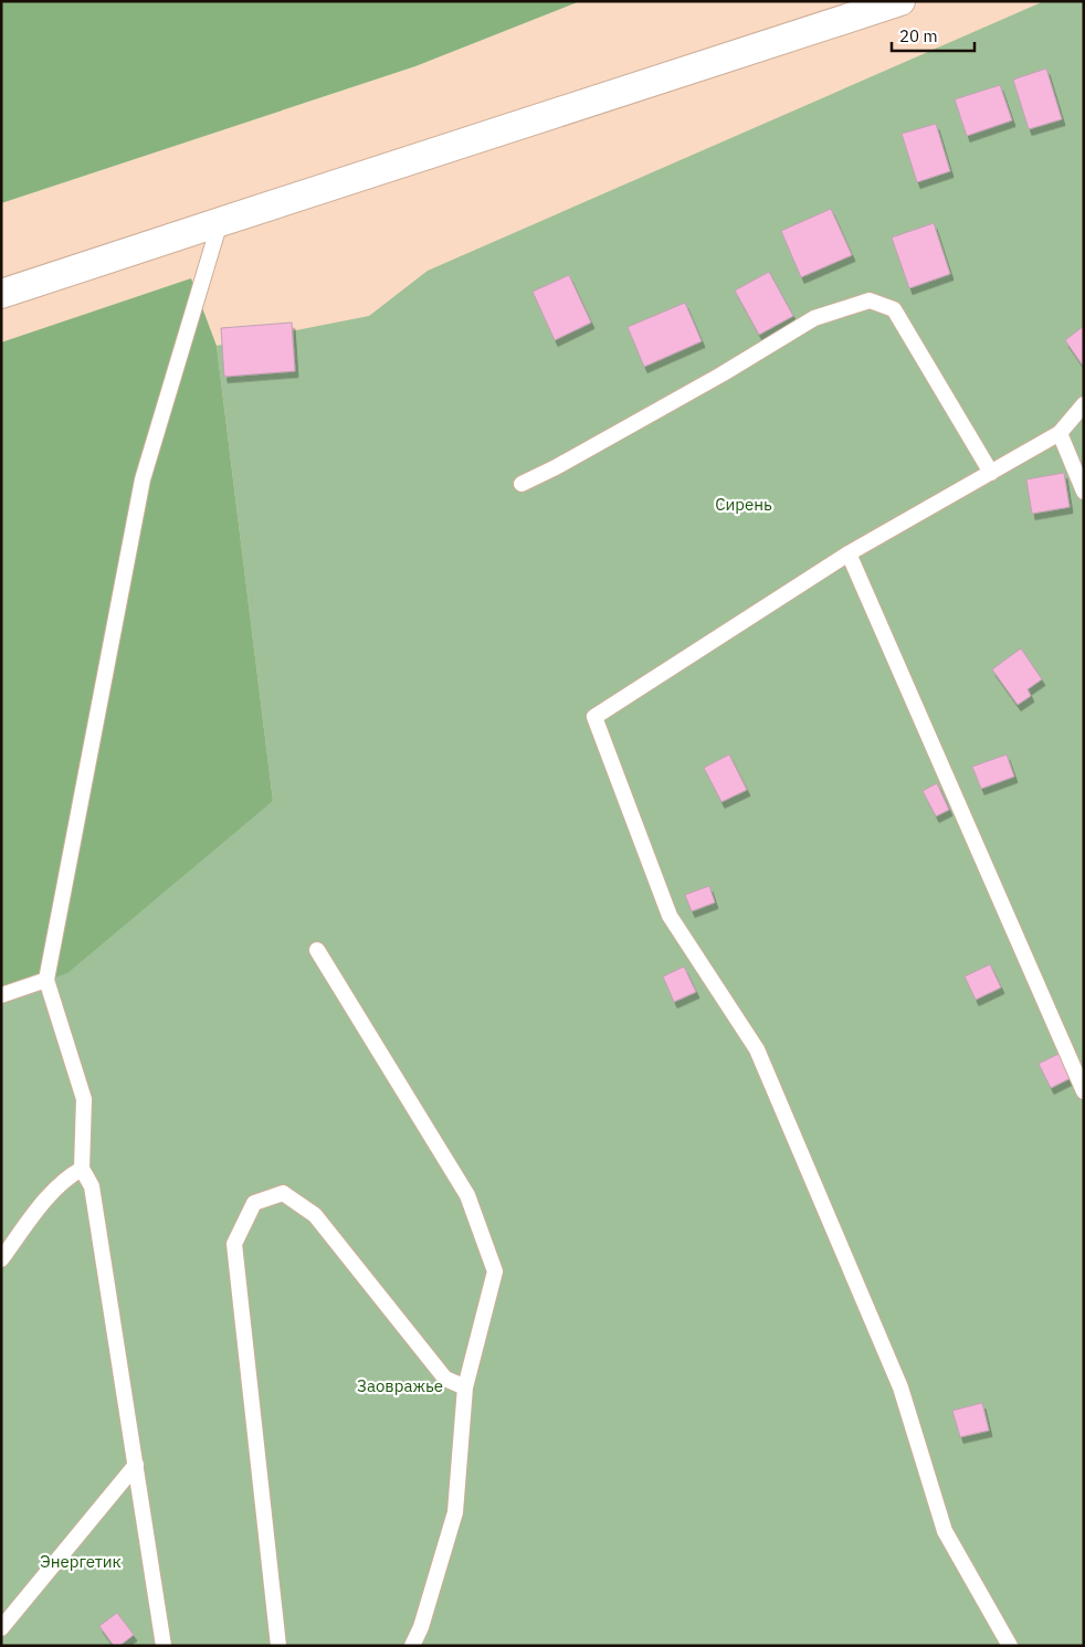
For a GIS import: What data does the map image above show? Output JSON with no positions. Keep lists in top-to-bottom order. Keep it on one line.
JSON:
{"parks":["Сирень","Заовражье","Энергетик"],"scale_bar":"20 m"}
